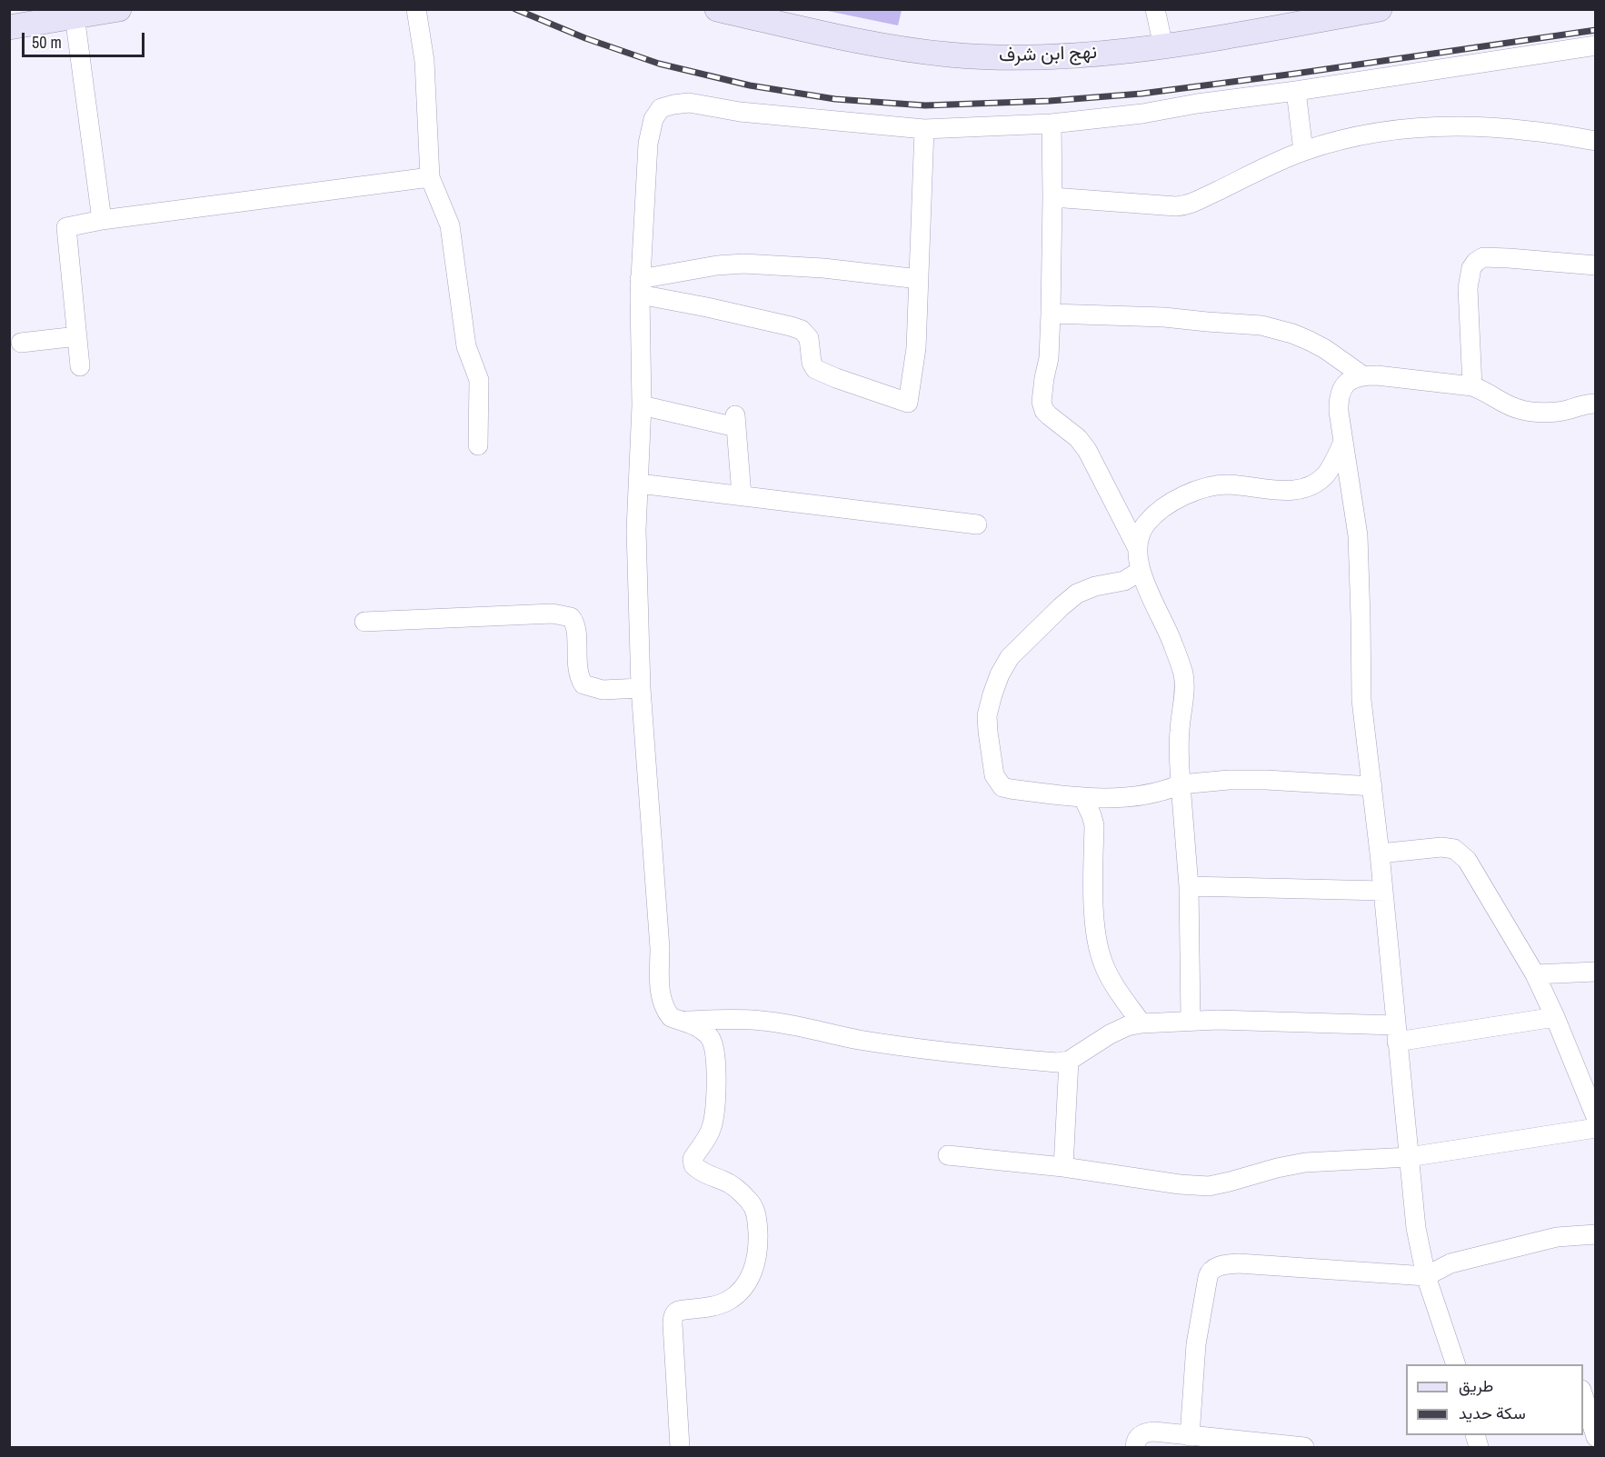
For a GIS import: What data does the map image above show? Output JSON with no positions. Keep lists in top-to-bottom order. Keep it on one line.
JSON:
{"streets":{"main road":["نهج ابن شرف"]},"legend":["طريق","سكة حديد"],"scale_bar":"50 m"}
